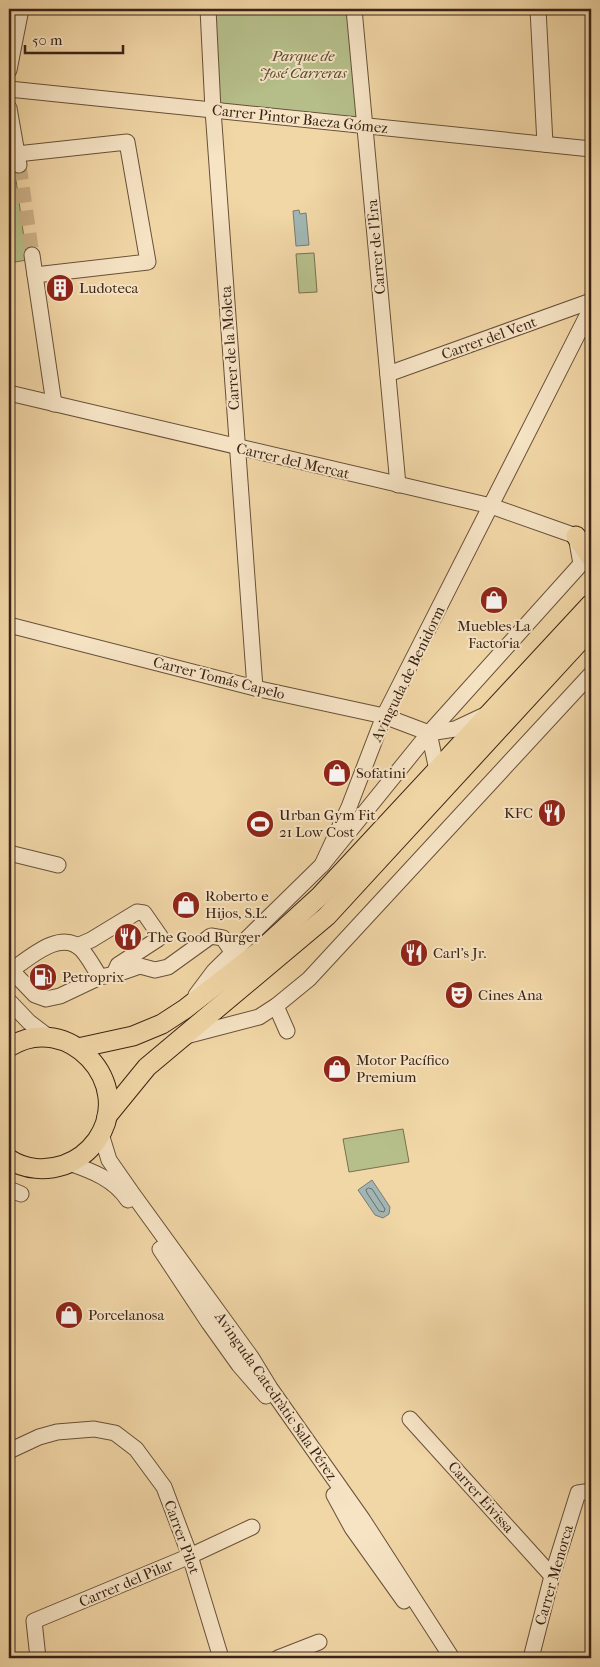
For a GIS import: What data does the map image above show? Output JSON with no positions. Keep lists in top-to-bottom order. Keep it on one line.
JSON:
{"streets":{"street":["Carrer Pintor Baeza Gómez","Carrer de l’Era","Carrer del Vent","Carrer de la Moleta","Carrer del Mercat","Avinguda de Benidorm","Carrer Tomás Capelo","Avinguda Catedràtic Sala Pérez","Carrer Eivissa","Carrer Pilot","Carrer Menorca","Carrer del Pilar"]},"crossings":[["Carrer Pintor Baeza Gómez","Carrer de l’Era"],["Carrer Pintor Baeza Gómez","Carrer de la Moleta"],["Carrer de l’Era","Carrer del Vent"],["Carrer de l’Era","Carrer del Mercat"],["Carrer de la Moleta","Carrer del Mercat"],["Carrer de la Moleta","Carrer Tomás Capelo"],["Carrer del Mercat","Avinguda de Benidorm"],["Avinguda de Benidorm","Carrer Tomás Capelo"],["Carrer Eivissa","Carrer Menorca"],["Carrer Pilot","Carrer del Pilar"]],"parks":["Parque de José Carreras"],"places":{"building":["Ludoteca"],"shop":["Muebles La Factoria","Sofatini","Roberto e Hijos, S.L.","Motor Pacífico Premium","Porcelanosa"],"restaurant":["KFC","The Good Burger","Carl's Jr."],"sports":["Urban Gym Fit 21 Low Cost"],"fuel station":["Petroprix"],"theatre":["Cines Ana"]},"scale_bar":"50 m"}
